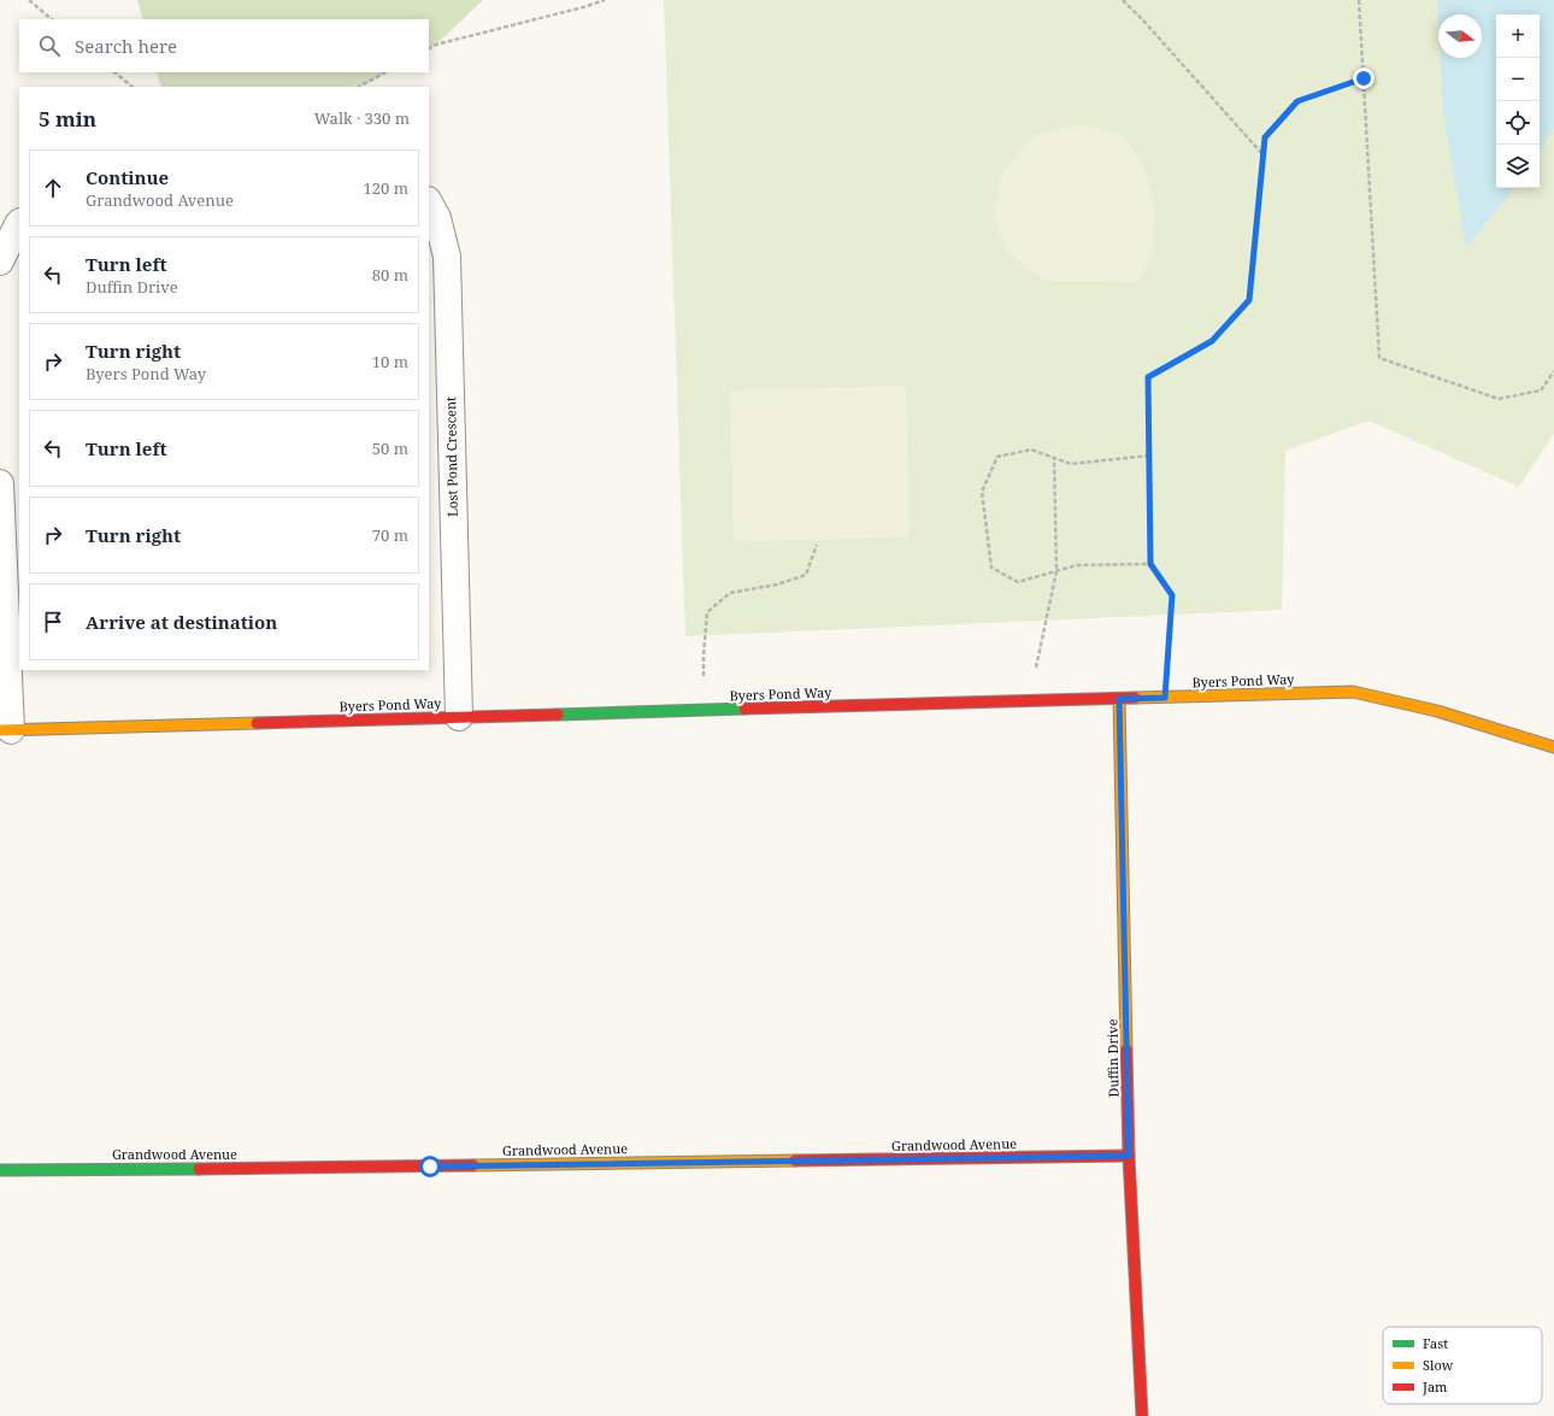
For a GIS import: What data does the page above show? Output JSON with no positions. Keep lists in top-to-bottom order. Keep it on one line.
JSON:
{"streets":{"street":["Lost Pond Crescent","Byers Pond Way","Duffin Drive","Grandwood Avenue"]},"crossings":[["Lost Pond Crescent","Byers Pond Way"],["Byers Pond Way","Duffin Drive"],["Duffin Drive","Grandwood Avenue"]],"legend":["Fast","Slow","Jam"],"north":"right","page":{"map_buttons":["+","−"],"search":"Search here","heading":["5 min","Walk · 330 m"],"list":[["Continue","Grandwood Avenue","120 m"],["Turn left","Duffin Drive","80 m"],["Turn right","Byers Pond Way","10 m"],["Turn left","50 m"],["Turn right","70 m"],"Arrive at destination"]}}
